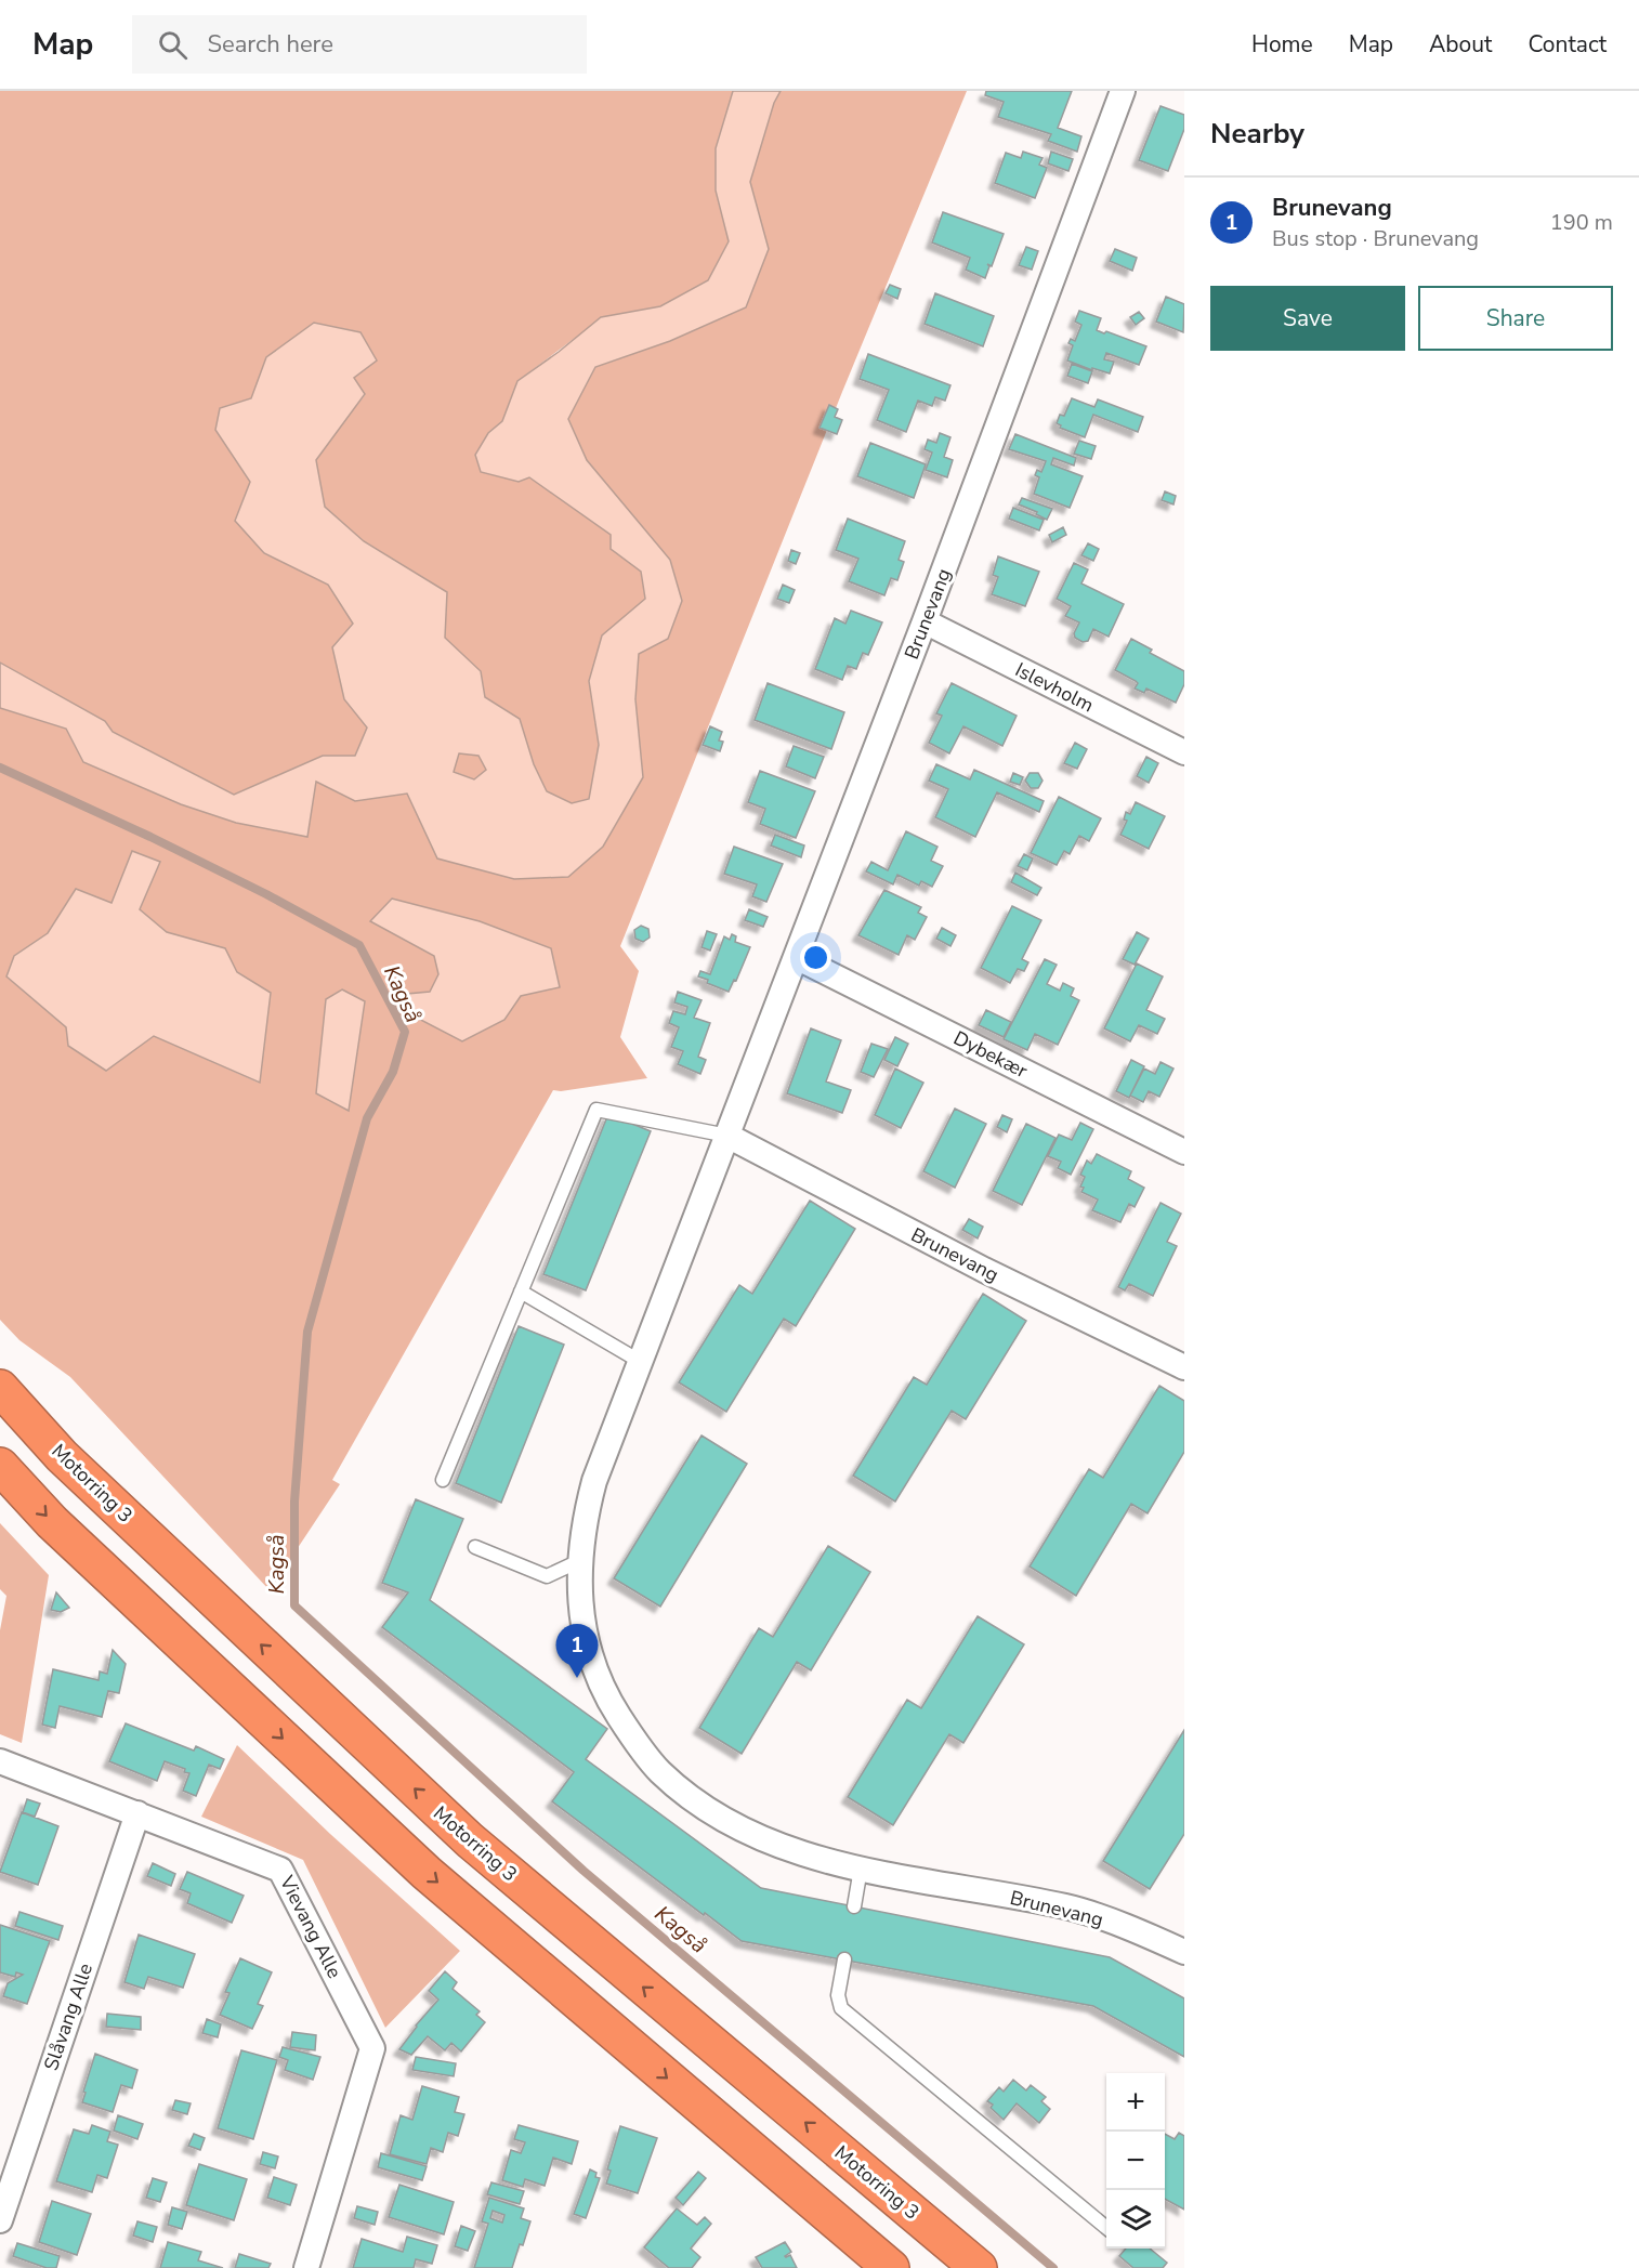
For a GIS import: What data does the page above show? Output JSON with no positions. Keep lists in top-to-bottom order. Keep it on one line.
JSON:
{"streets":{"highway":["Motorring 3"],"street":["Brunevang","Islevholm","Dybekær","Vievang Alle","Slåvang Alle"]},"crossings":[["Brunevang","Islevholm"],["Brunevang","Dybekær"],["Vievang Alle","Slåvang Alle"]],"water":["Kagså"],"page":{"header":"Map","search":"Search here","nav":["Home","Map","About","Contact"],"heading":"Nearby","list":[{"mark":"1","name":"Brunevang","note":"Bus stop · Brunevang","value":"190 m"}],"buttons":["Save","Share"],"pins":"1","map_buttons":["+","−"]}}
